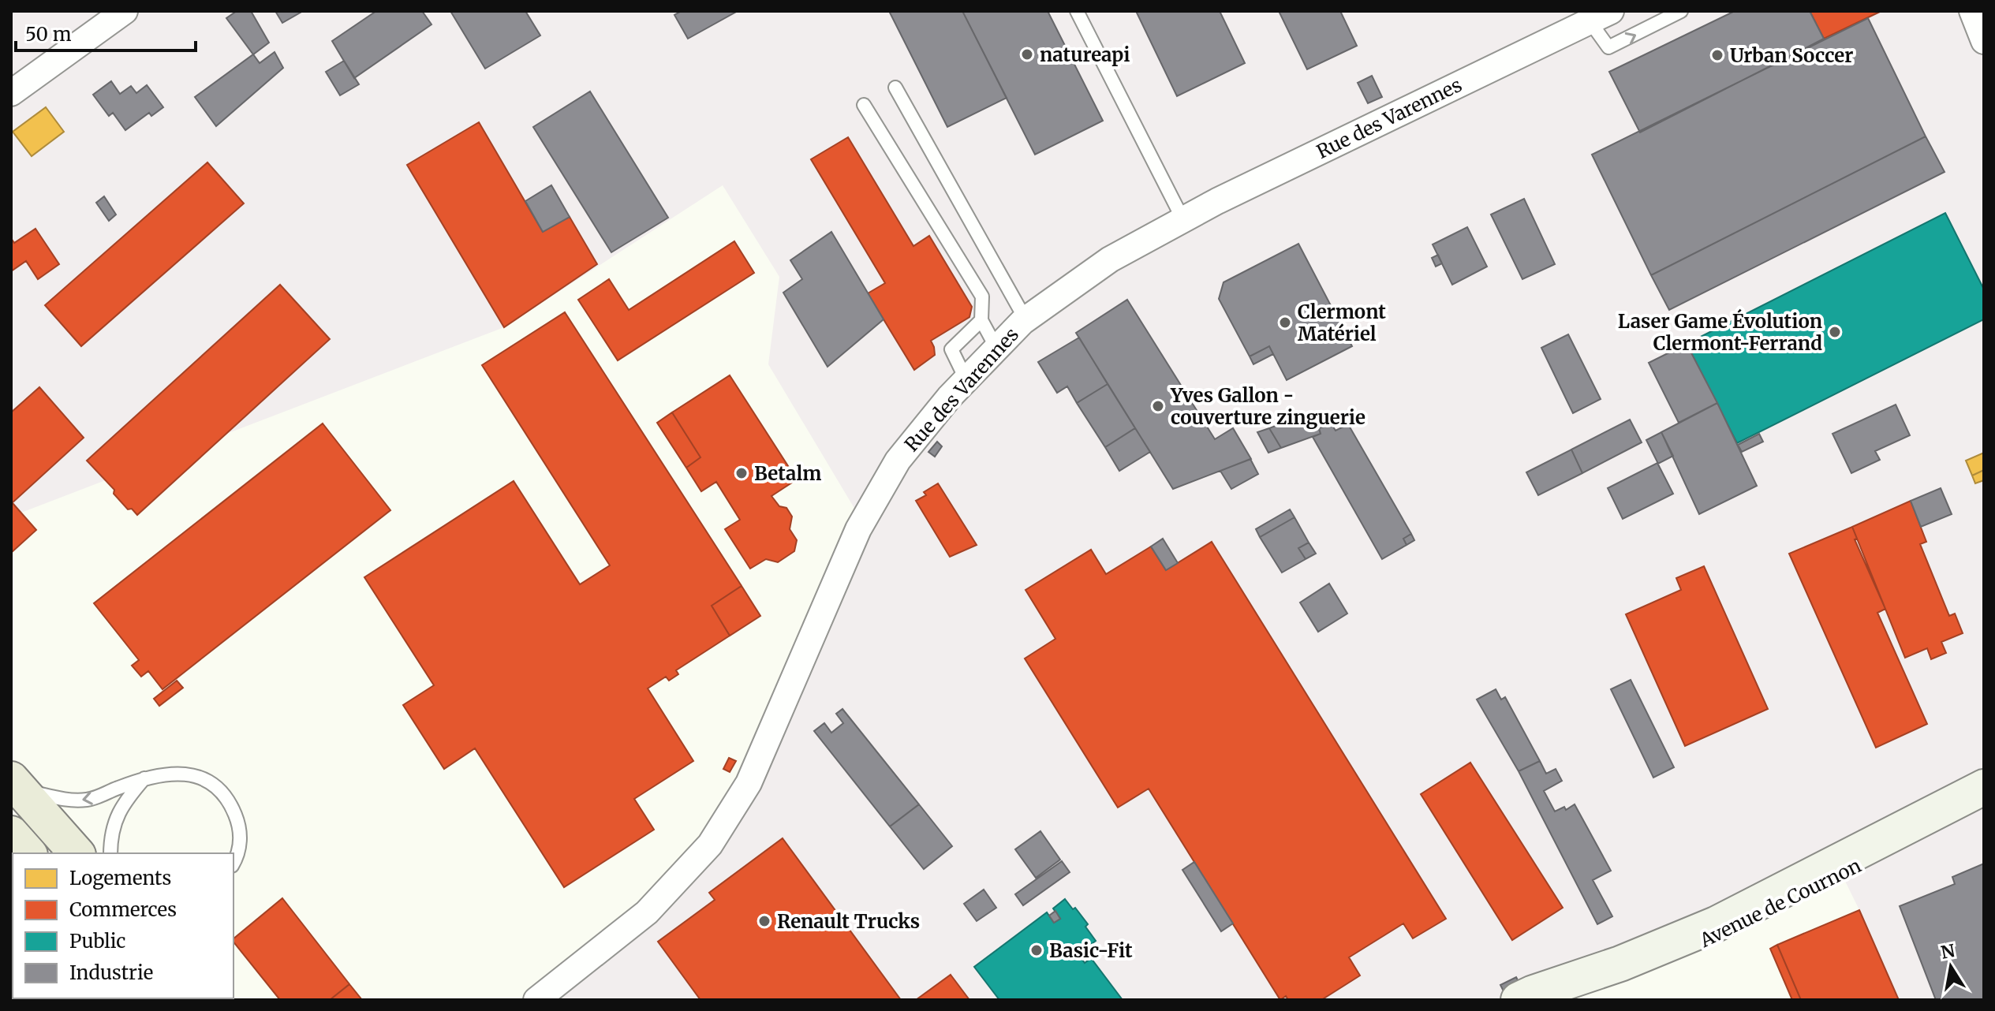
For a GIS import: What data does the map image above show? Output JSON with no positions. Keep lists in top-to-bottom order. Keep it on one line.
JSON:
{"streets":{"main road":["Avenue de Cournon"],"street":["Rue des Varennes"]},"places":["natureapi","Urban Soccer","Clermont Matériel","Laser Game Évolution Clermont-Ferrand","Yves Gallon - couverture zinguerie","Betalm","Renault Trucks","Basic-Fit"],"legend":["Logements","Commerces","Public","Industrie"],"scale_bar":"50 m","north":"top"}
